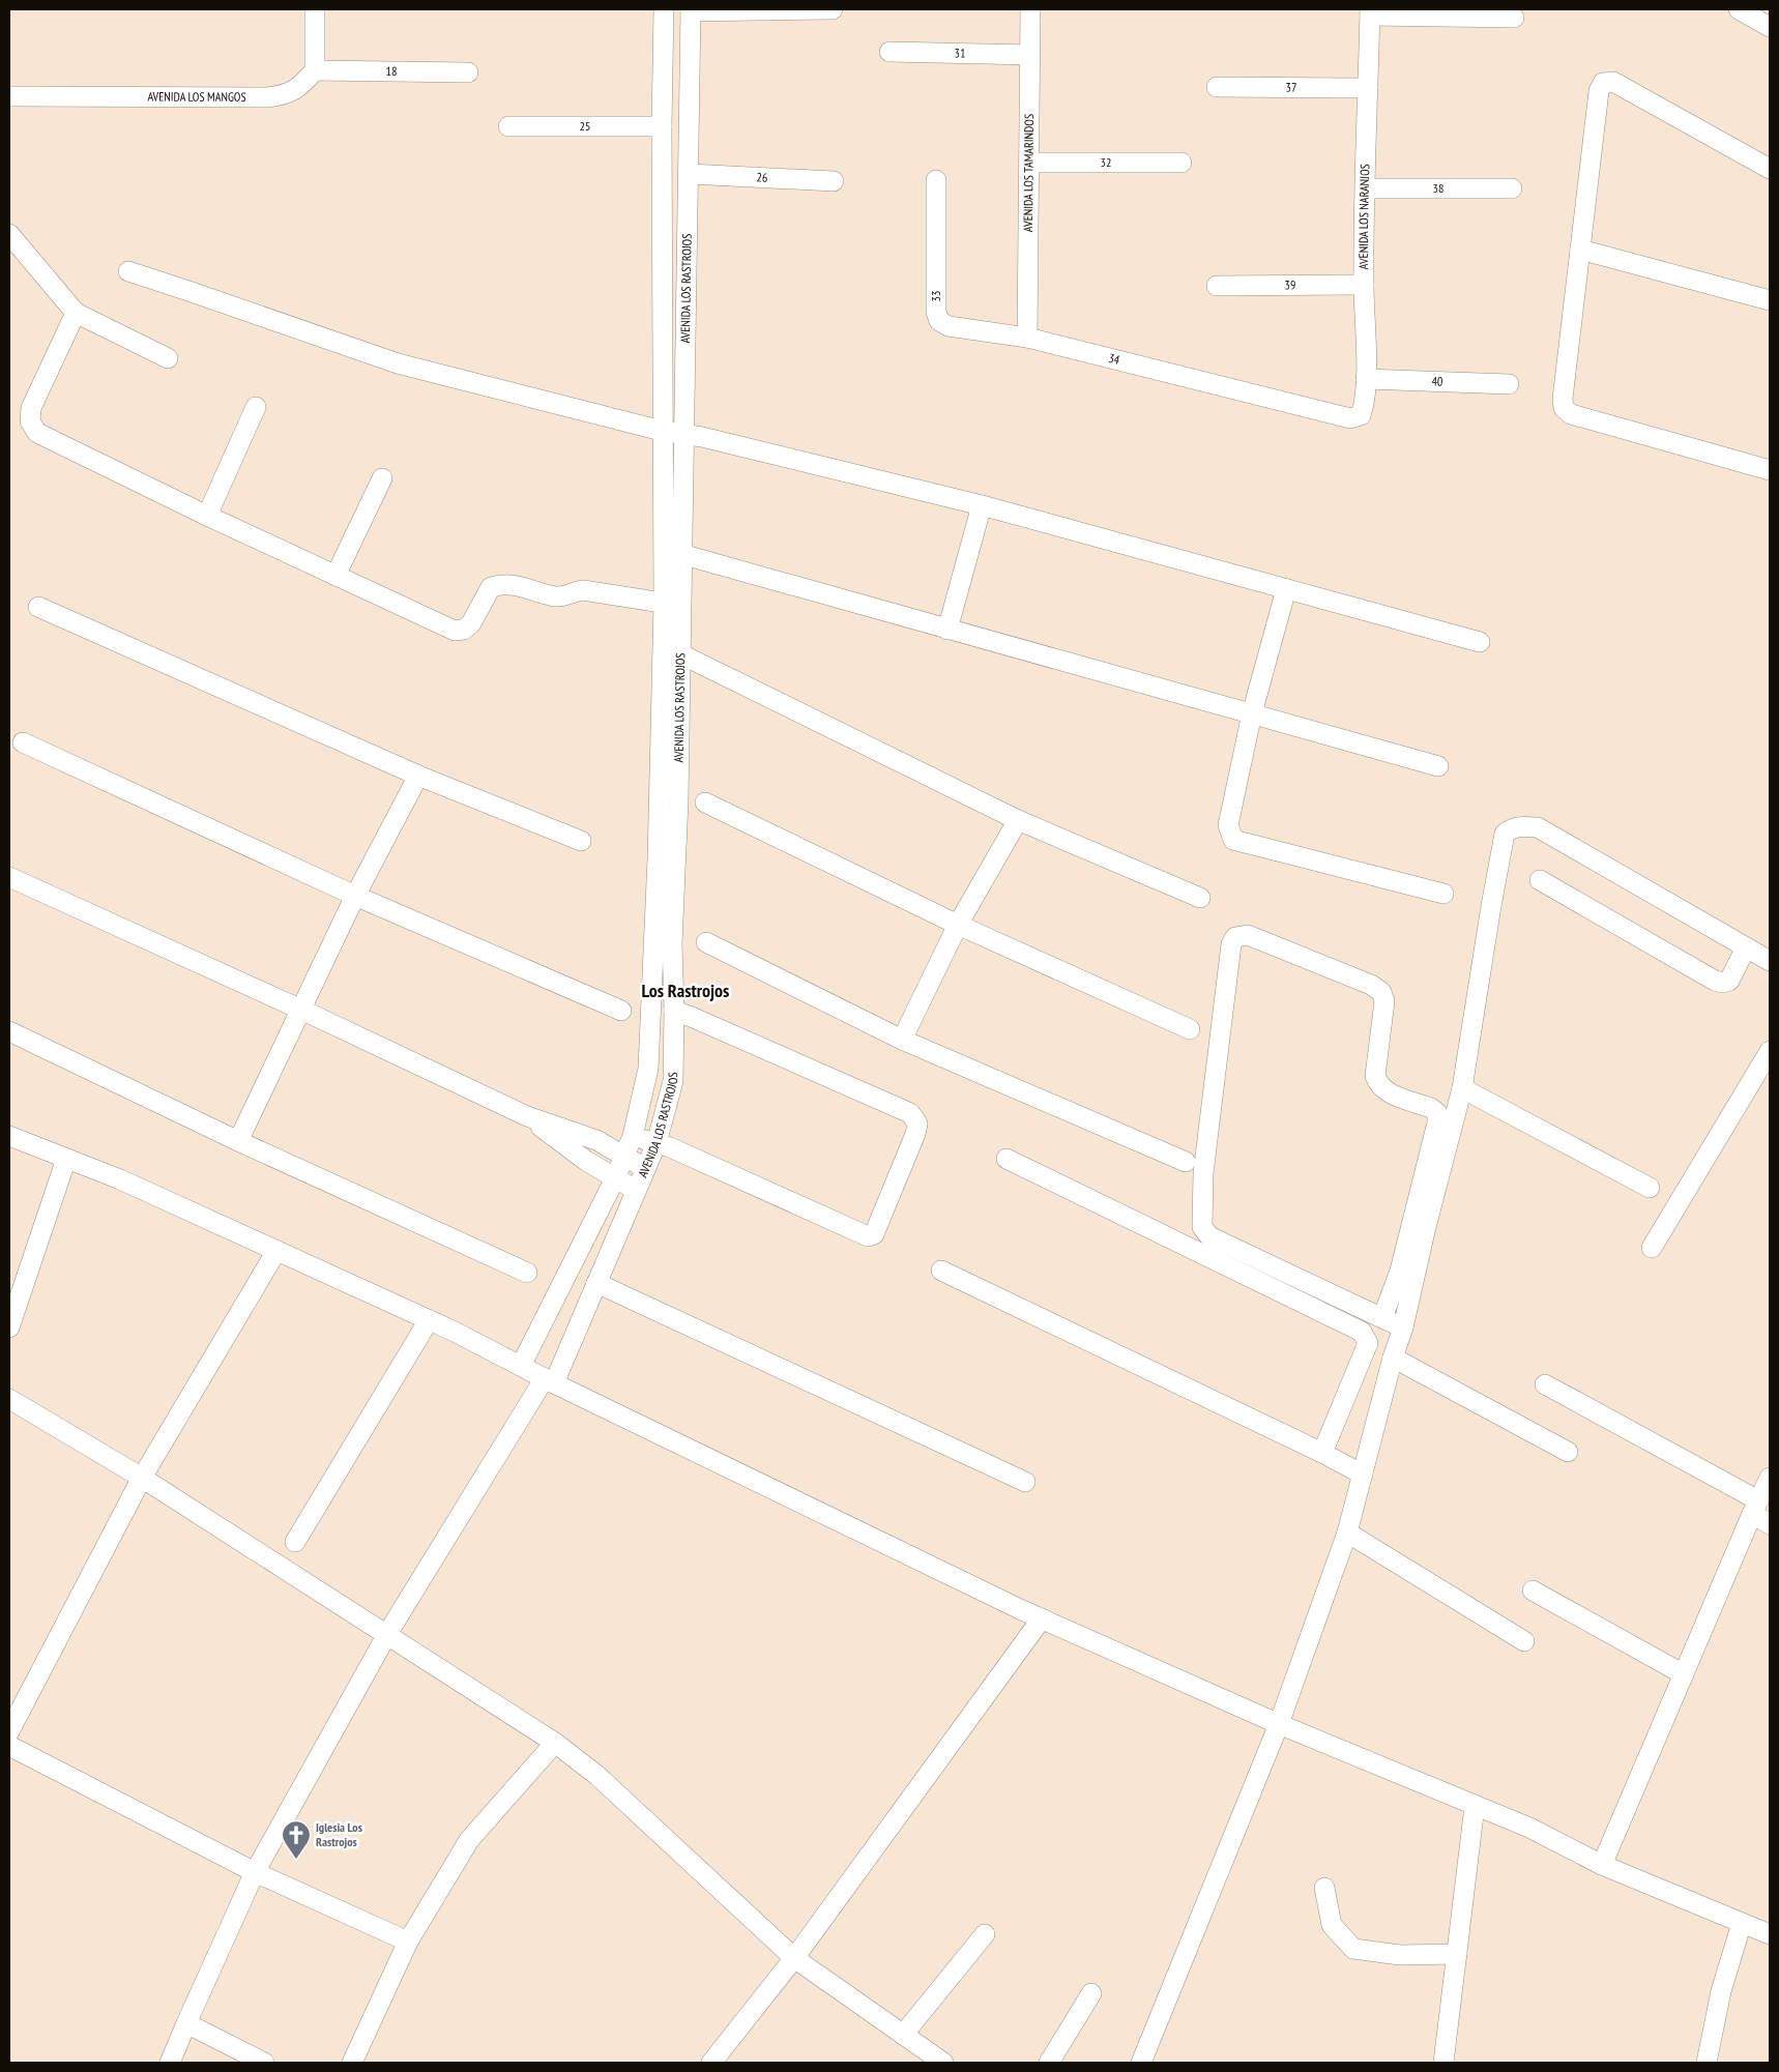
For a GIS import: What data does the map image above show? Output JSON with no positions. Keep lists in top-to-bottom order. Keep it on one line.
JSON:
{"streets":{"street":["31","18","37","AVENIDA LOS MANGOS","25","32","AVENIDA LOS TAMARINDOS","26","38","AVENIDA LOS NARANJOS","39","AVENIDA LOS RASTROJOS","33","34","40"]},"crossings":[["31","AVENIDA LOS TAMARINDOS"],["18","AVENIDA LOS MANGOS"],["37","AVENIDA LOS NARANJOS"],["25","AVENIDA LOS RASTROJOS"],["32","AVENIDA LOS TAMARINDOS"],["AVENIDA LOS TAMARINDOS","33"],["AVENIDA LOS TAMARINDOS","34"],["26","AVENIDA LOS RASTROJOS"],["38","AVENIDA LOS NARANJOS"],["AVENIDA LOS NARANJOS","39"],["AVENIDA LOS NARANJOS","34"],["AVENIDA LOS NARANJOS","40"],["33","34"]],"districts":["Los Rastrojos"],"places":{"church":["Iglesia Los Rastrojos"]}}
